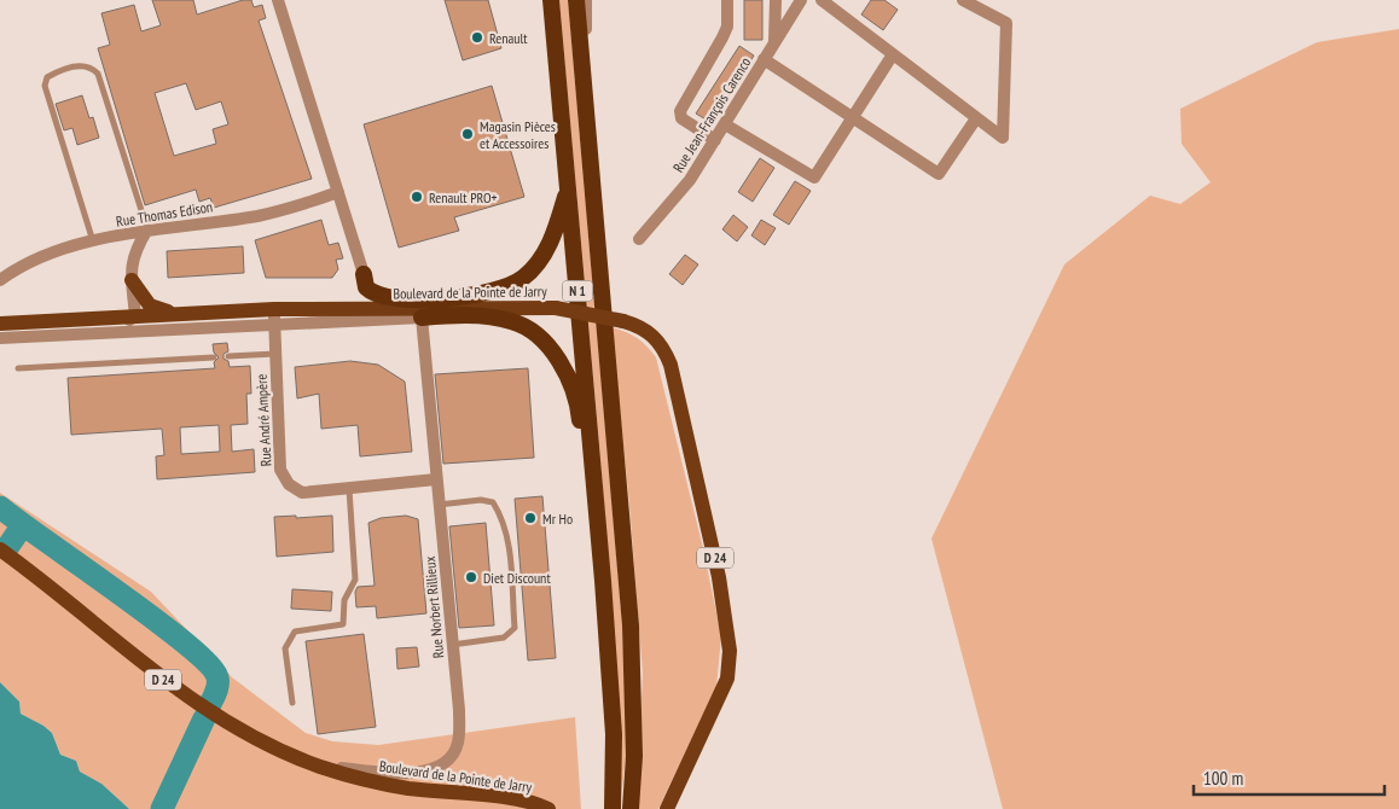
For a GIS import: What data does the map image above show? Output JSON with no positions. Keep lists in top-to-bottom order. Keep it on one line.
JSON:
{"streets":{"highway":["N 1"],"main road":["Boulevard de la Pointe de Jarry","D 24"],"street":["Rue Jean-François Carenco","Rue Thomas Edison","Rue André Ampère","Rue Norbert Rillieux"]},"crossings":[["Boulevard de la Pointe de Jarry","Rue André Ampère"],["Boulevard de la Pointe de Jarry","Rue Norbert Rillieux"],["Rue André Ampère","Rue Norbert Rillieux"]],"places":["Renault","Magasin Pièces et Accessoires","Renault PRO+","Mr Ho","Diet Discount"],"scale_bar":"100 m"}
